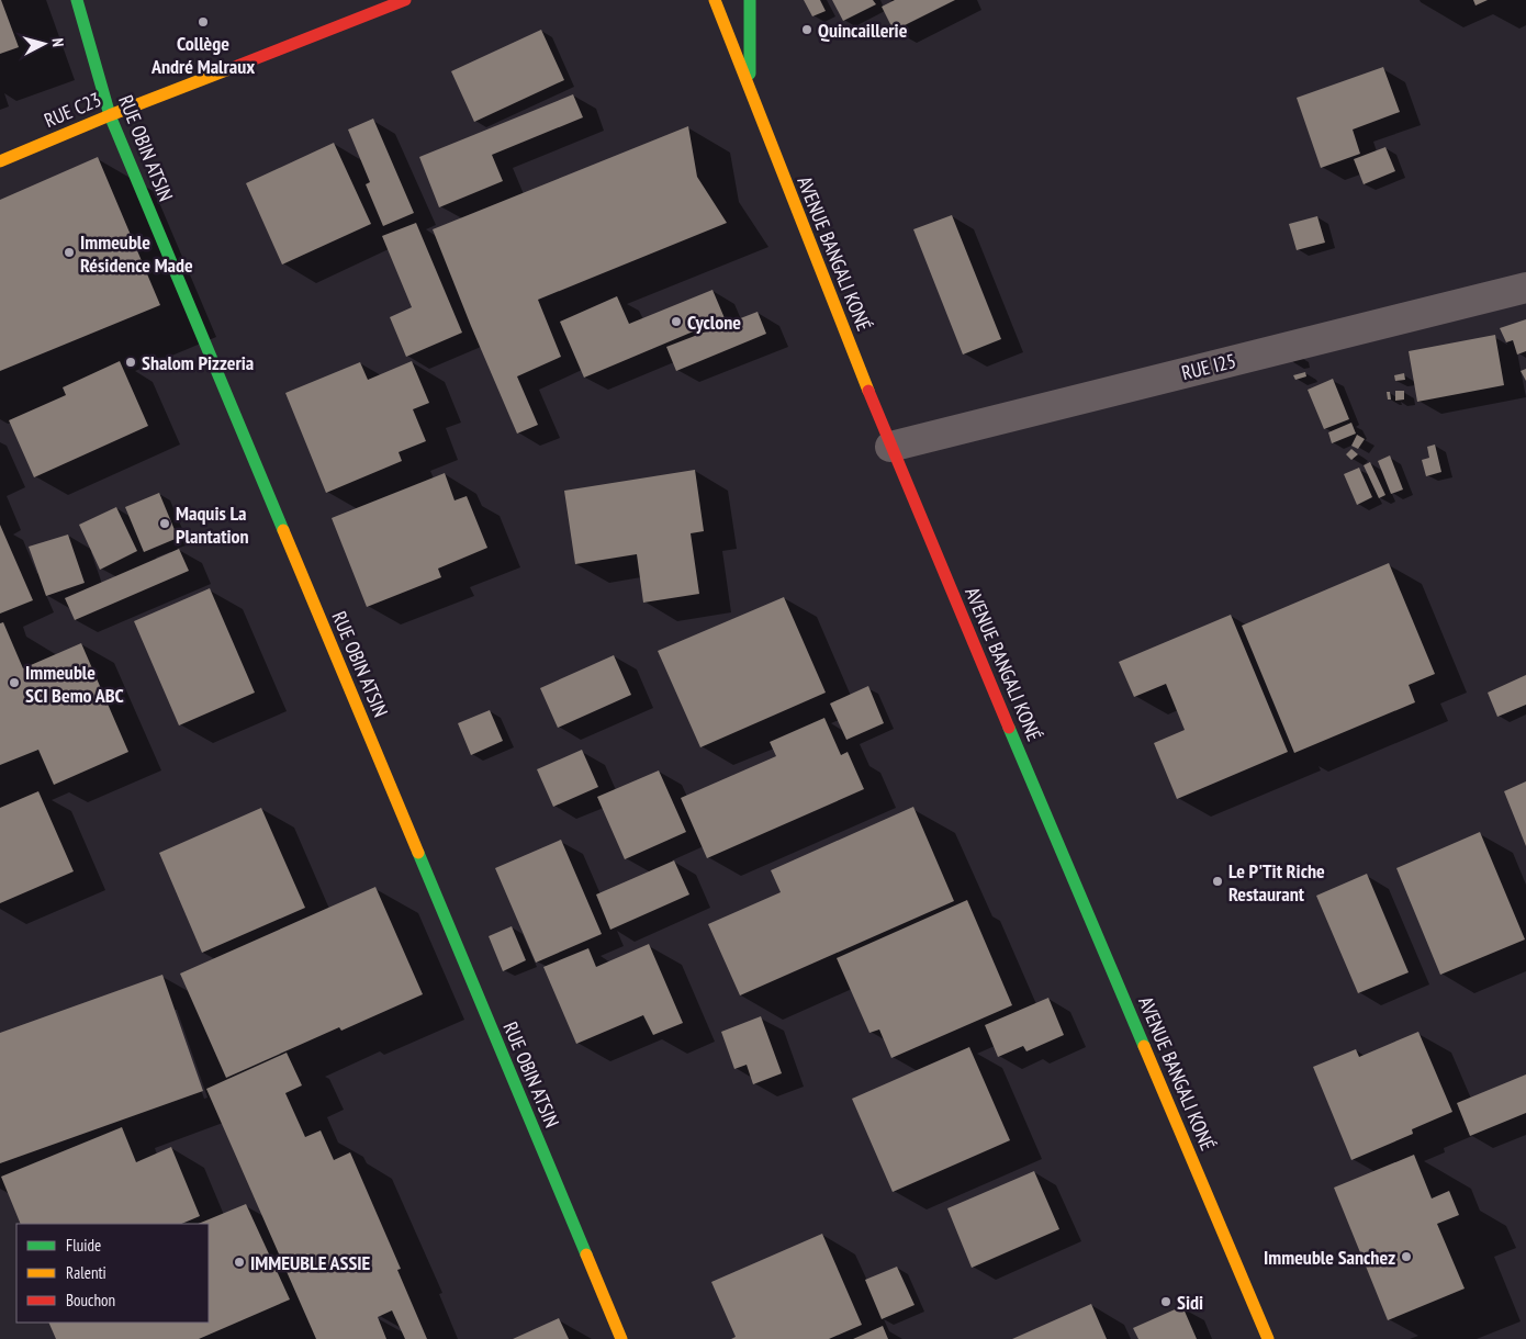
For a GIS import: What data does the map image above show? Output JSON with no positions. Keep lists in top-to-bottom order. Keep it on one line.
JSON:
{"streets":{"street":["RUE C23","RUE OBIN ATSIN","AVENUE BANGALI KONÉ","RUE I25"]},"crossings":[["RUE C23","RUE OBIN ATSIN"],["AVENUE BANGALI KONÉ","RUE I25"]],"places":["Collège André Malraux","Quincaillerie","Immeuble Résidence Made","Cyclone","Shalom Pizzeria","Maquis La Plantation","Immeuble SCI Bemo ABC","Le P'Tit Riche Restaurant","Immeuble Sanchez","IMMEUBLE ASSIE","Sidi"],"legend":["Fluide","Ralenti","Bouchon"],"north":"right"}
